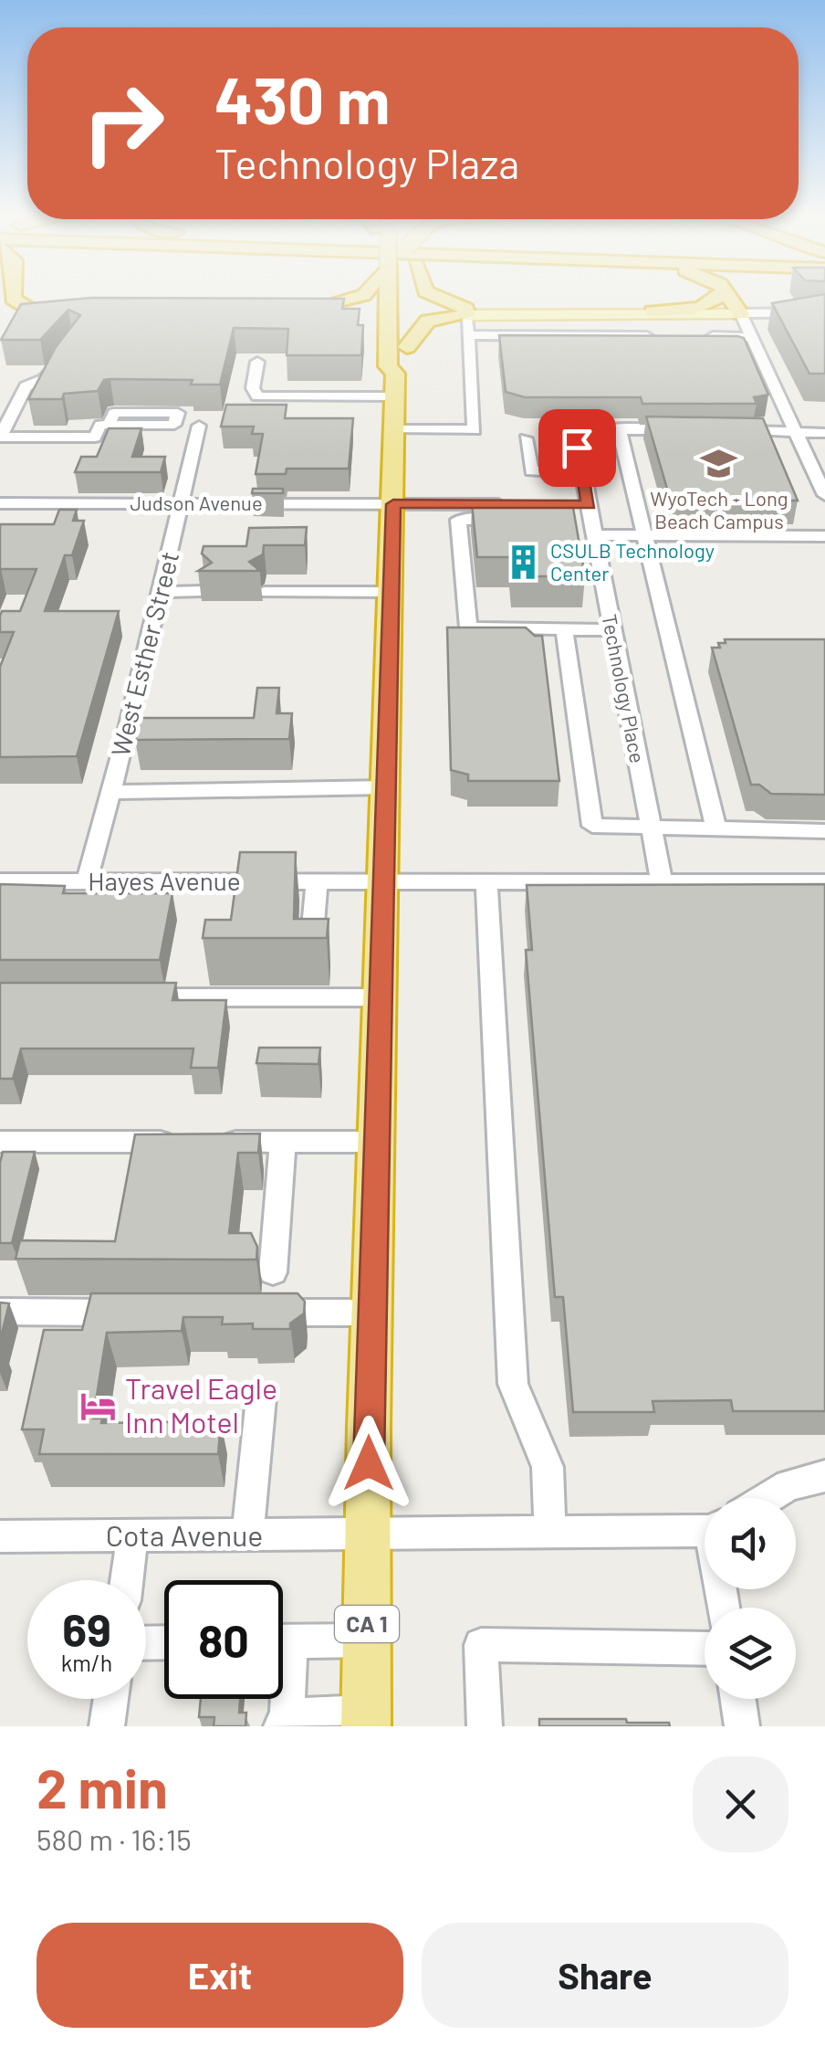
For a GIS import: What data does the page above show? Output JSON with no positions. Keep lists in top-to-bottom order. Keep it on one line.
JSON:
{"streets":{"highway":["CA 1"],"street":["Judson Avenue","West Esther Street","Technology Place","Hayes Avenue","Cota Avenue"]},"crossings":[["Judson Avenue","West Esther Street"],["Judson Avenue","CA 1"],["West Esther Street","Hayes Avenue"],["Technology Place","Hayes Avenue"],["Hayes Avenue","CA 1"],["Cota Avenue","CA 1"]],"places":{"school or university":["WyoTech - Long Beach Campus"],"building":["CSULB Technology Center"],"hotel":["Travel Eagle Inn Motel"]},"page":{"turn":["430 m","Technology Plaza"],"speed":"69 km/h","limit":"80","heading":["2 min","580 m · 16:15"],"buttons":["Exit","Share"]}}
